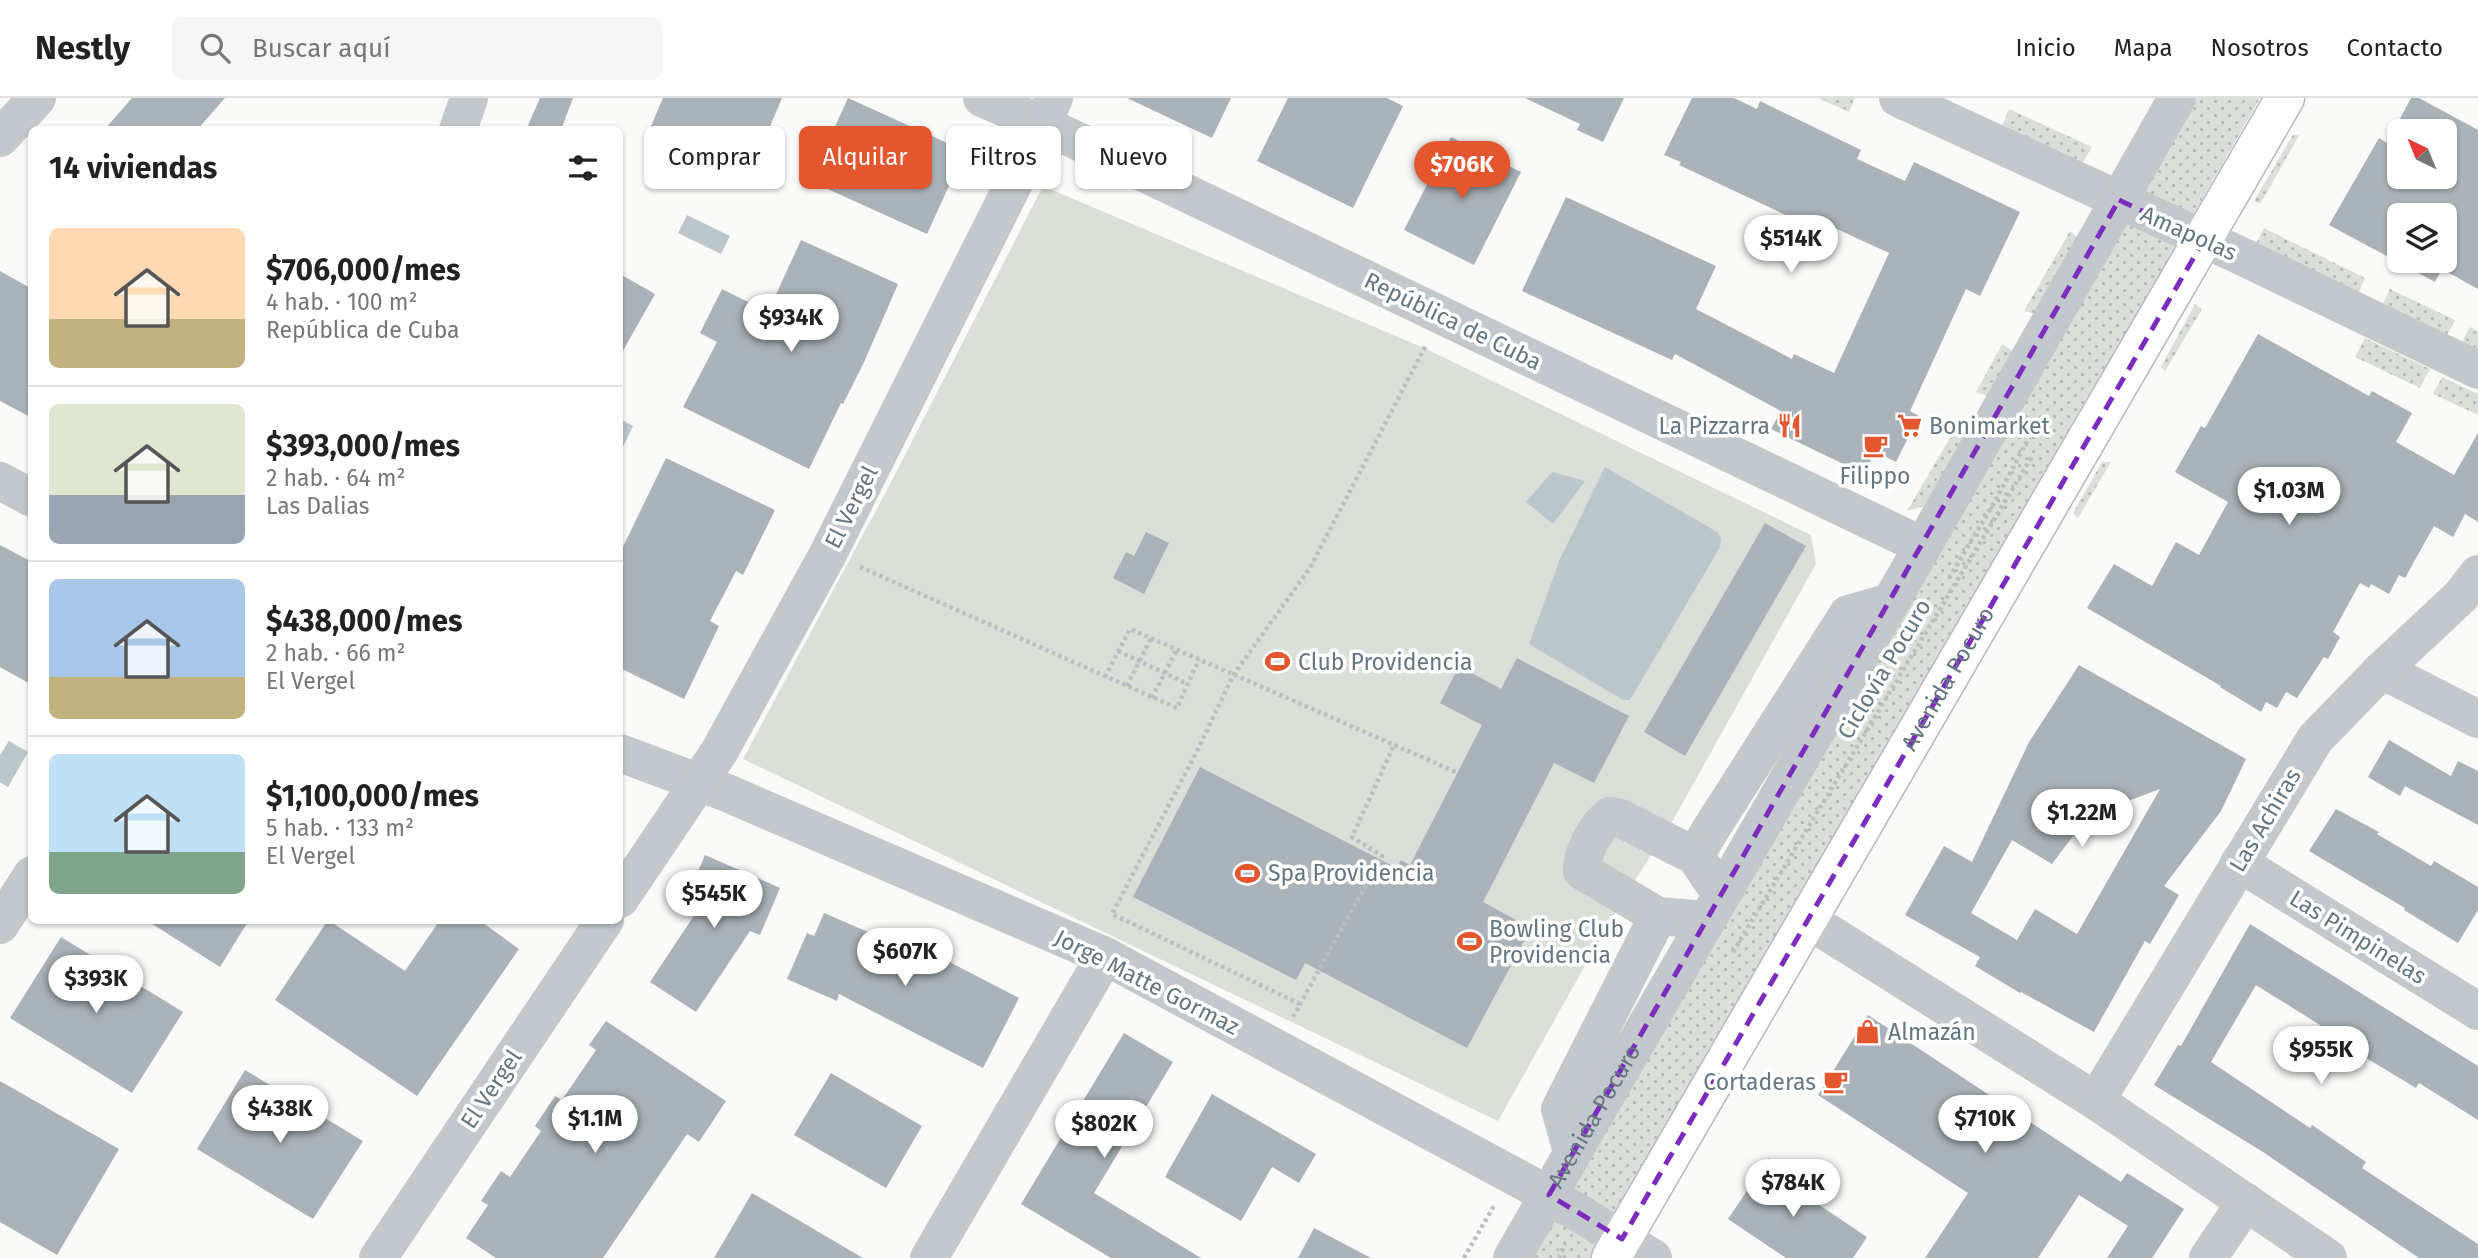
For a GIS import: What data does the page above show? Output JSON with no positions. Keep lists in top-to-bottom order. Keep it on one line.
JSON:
{"streets":{"main road":["Avenida Pocuro"],"street":["Amapolas","República de Cuba","El Vergel","Las Achiras","Las Pimpinelas","Jorge Matte Gormaz"],"path":["Ciclovía Pocuro"]},"crossings":[["Amapolas","Avenida Pocuro"],["República de Cuba","El Vergel"],["República de Cuba","Avenida Pocuro"],["El Vergel","Jorge Matte Gormaz"],["Avenida Pocuro","Jorge Matte Gormaz"],["Las Achiras","Las Pimpinelas"]],"places":{"restaurant":["La Pizzarra"],"supermarket":["Bonimarket"],"cafe":["Filippo","Cortaderas"],"sports":["Club Providencia","Spa Providencia","Bowling Club Providencia"],"shop":["Almazán"]},"north":"top left","page":{"header":"Nestly","search":"Buscar aquí","nav":["Inicio","Mapa","Nosotros","Contacto"],"chip":["Comprar","Alquilar","Filtros","Nuevo"],"heading":"14 viviendas","price":["$706K","$514K","$934K","$1.03M","$1.22M","$545K","$607K","$393K","$955K","$438K","$1.1M","$710K","$802K","$784K"],"list":[{"name":"$706,000/mes","note":"4 hab. · 100 m² · República de Cuba"},{"name":"$393,000/mes","note":"2 hab. · 64 m² · Las Dalias"},{"name":"$438,000/mes","note":"2 hab. · 66 m² · El Vergel"},{"name":"$1,100,000/mes","note":"5 hab. · 133 m² · El Vergel"}]}}
